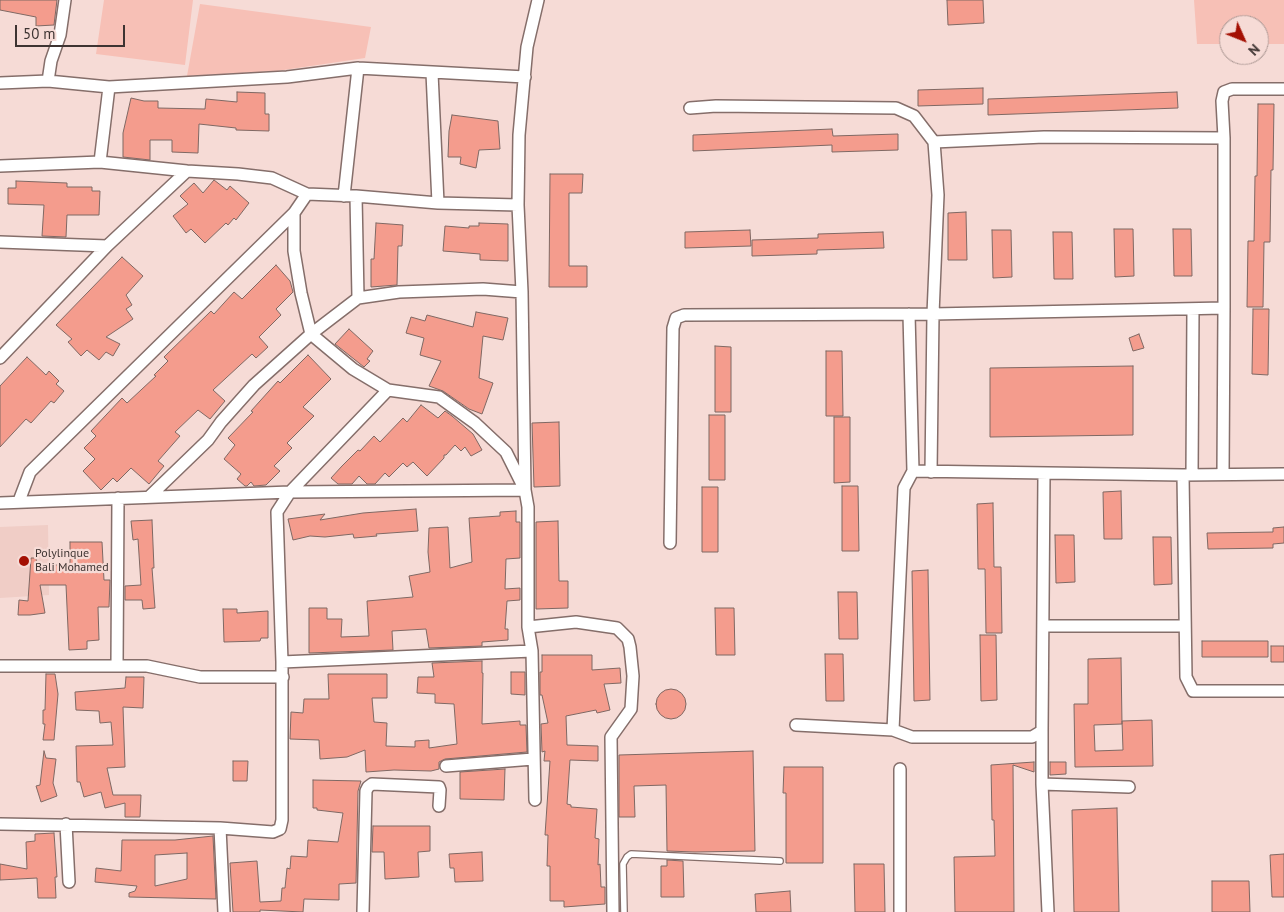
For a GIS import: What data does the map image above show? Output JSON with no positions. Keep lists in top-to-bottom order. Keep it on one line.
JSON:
{"places":["Polylinque Bali Mohamed"],"scale_bar":"50 m","north":"bottom right"}
